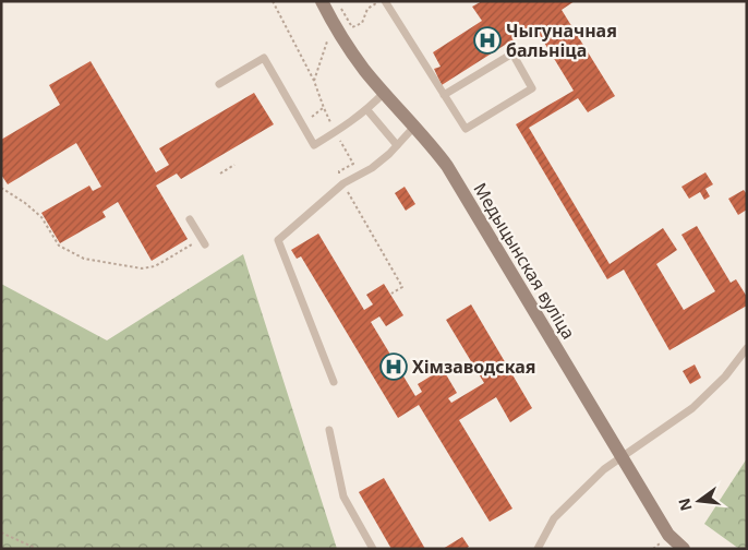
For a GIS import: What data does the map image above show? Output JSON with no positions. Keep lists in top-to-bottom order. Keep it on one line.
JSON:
{"streets":{"street":["Медыцынская вуліца"]},"places":{"hospital":["Чыгуначная бальніца","Хімзаводская"]},"north":"left"}
